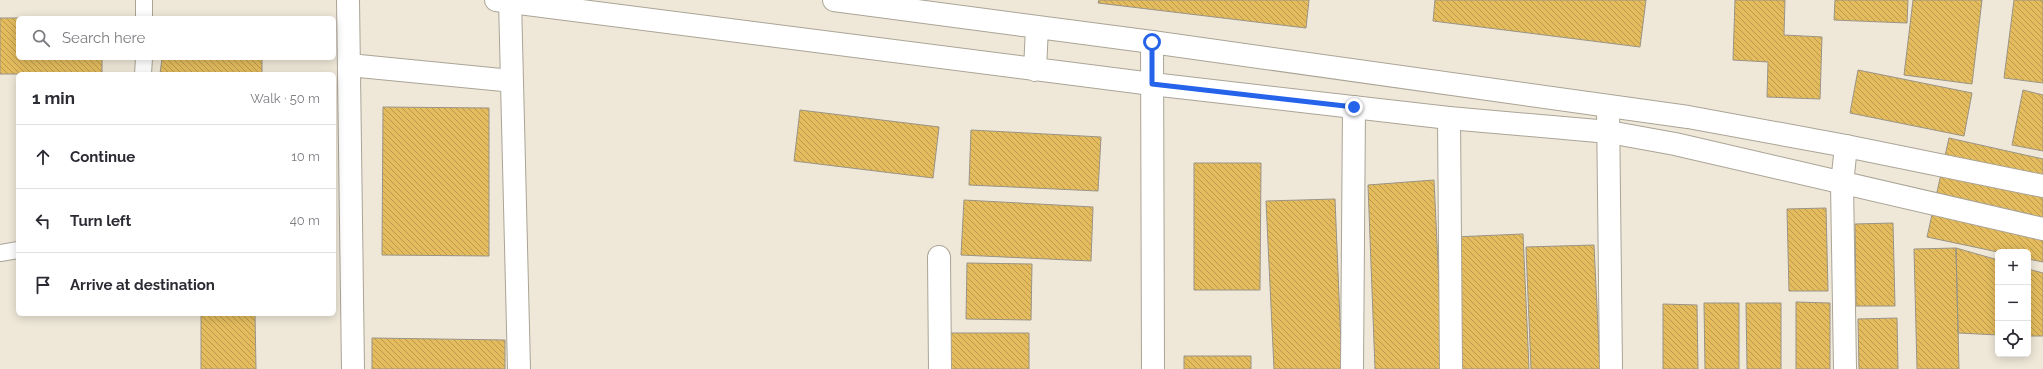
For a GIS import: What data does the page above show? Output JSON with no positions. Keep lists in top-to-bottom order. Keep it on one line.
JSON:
{"page":{"search":"Search here","heading":["1 min","Walk · 50 m"],"list":[["Continue","10 m"],["Turn left","40 m"],"Arrive at destination"],"map_buttons":["+","−"]}}
